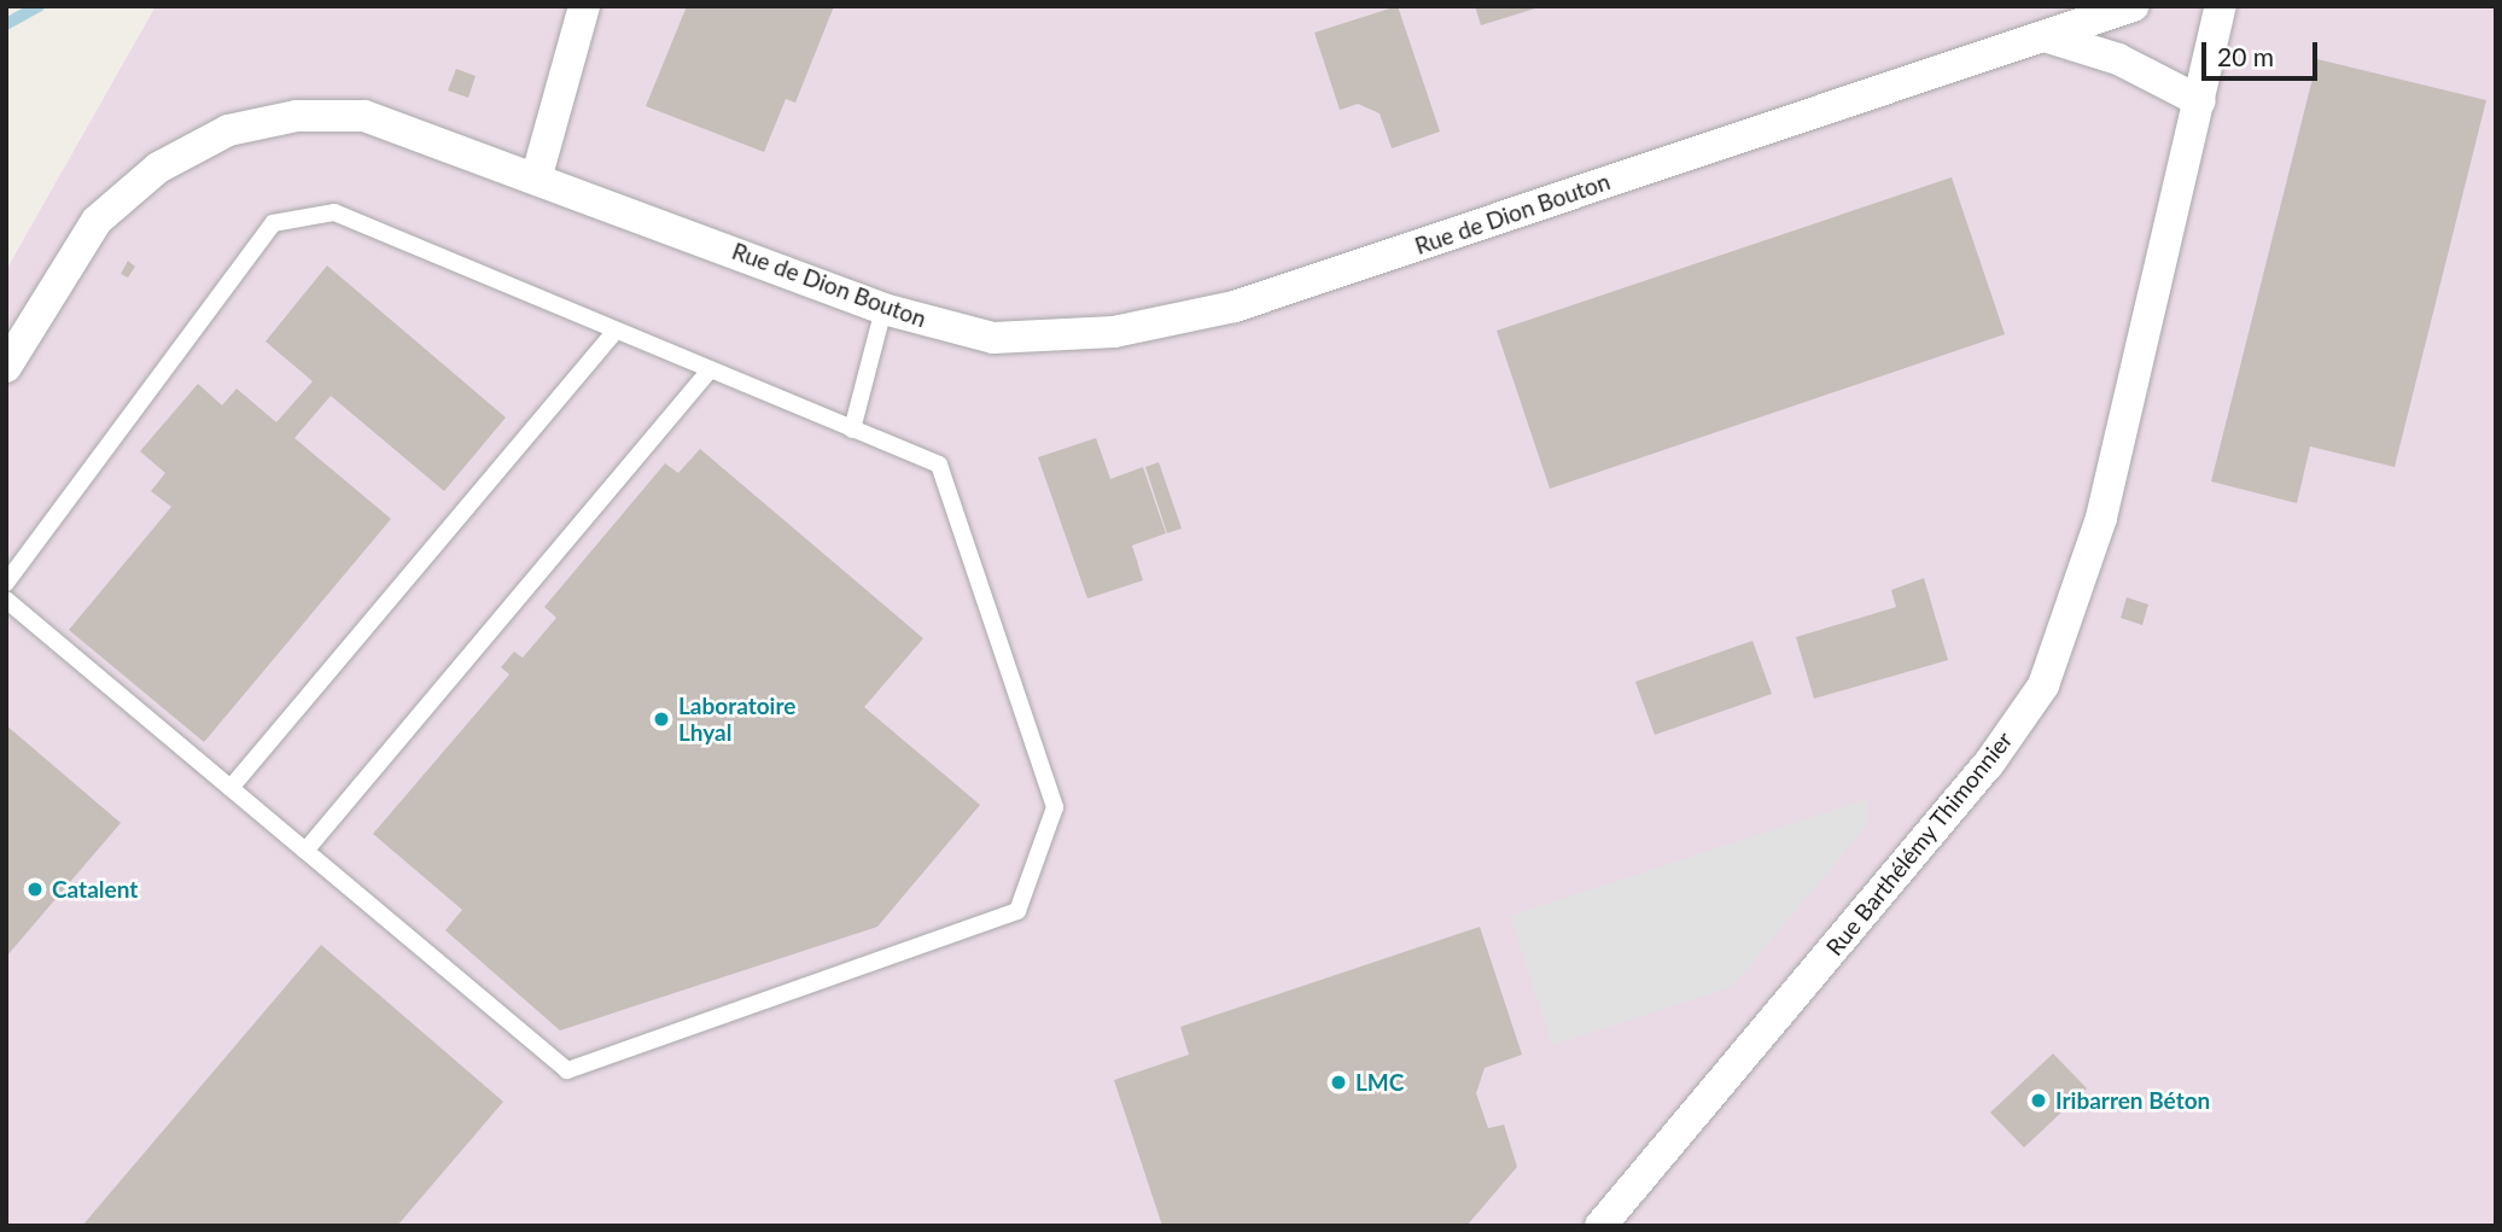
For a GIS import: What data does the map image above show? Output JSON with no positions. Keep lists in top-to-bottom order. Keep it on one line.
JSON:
{"streets":{"street":["Rue de Dion Bouton","Rue Barthélémy Thimonnier"]},"places":["Laboratoire Lhyal","Catalent","LMC","Iribarren Béton"],"scale_bar":"20 m"}
